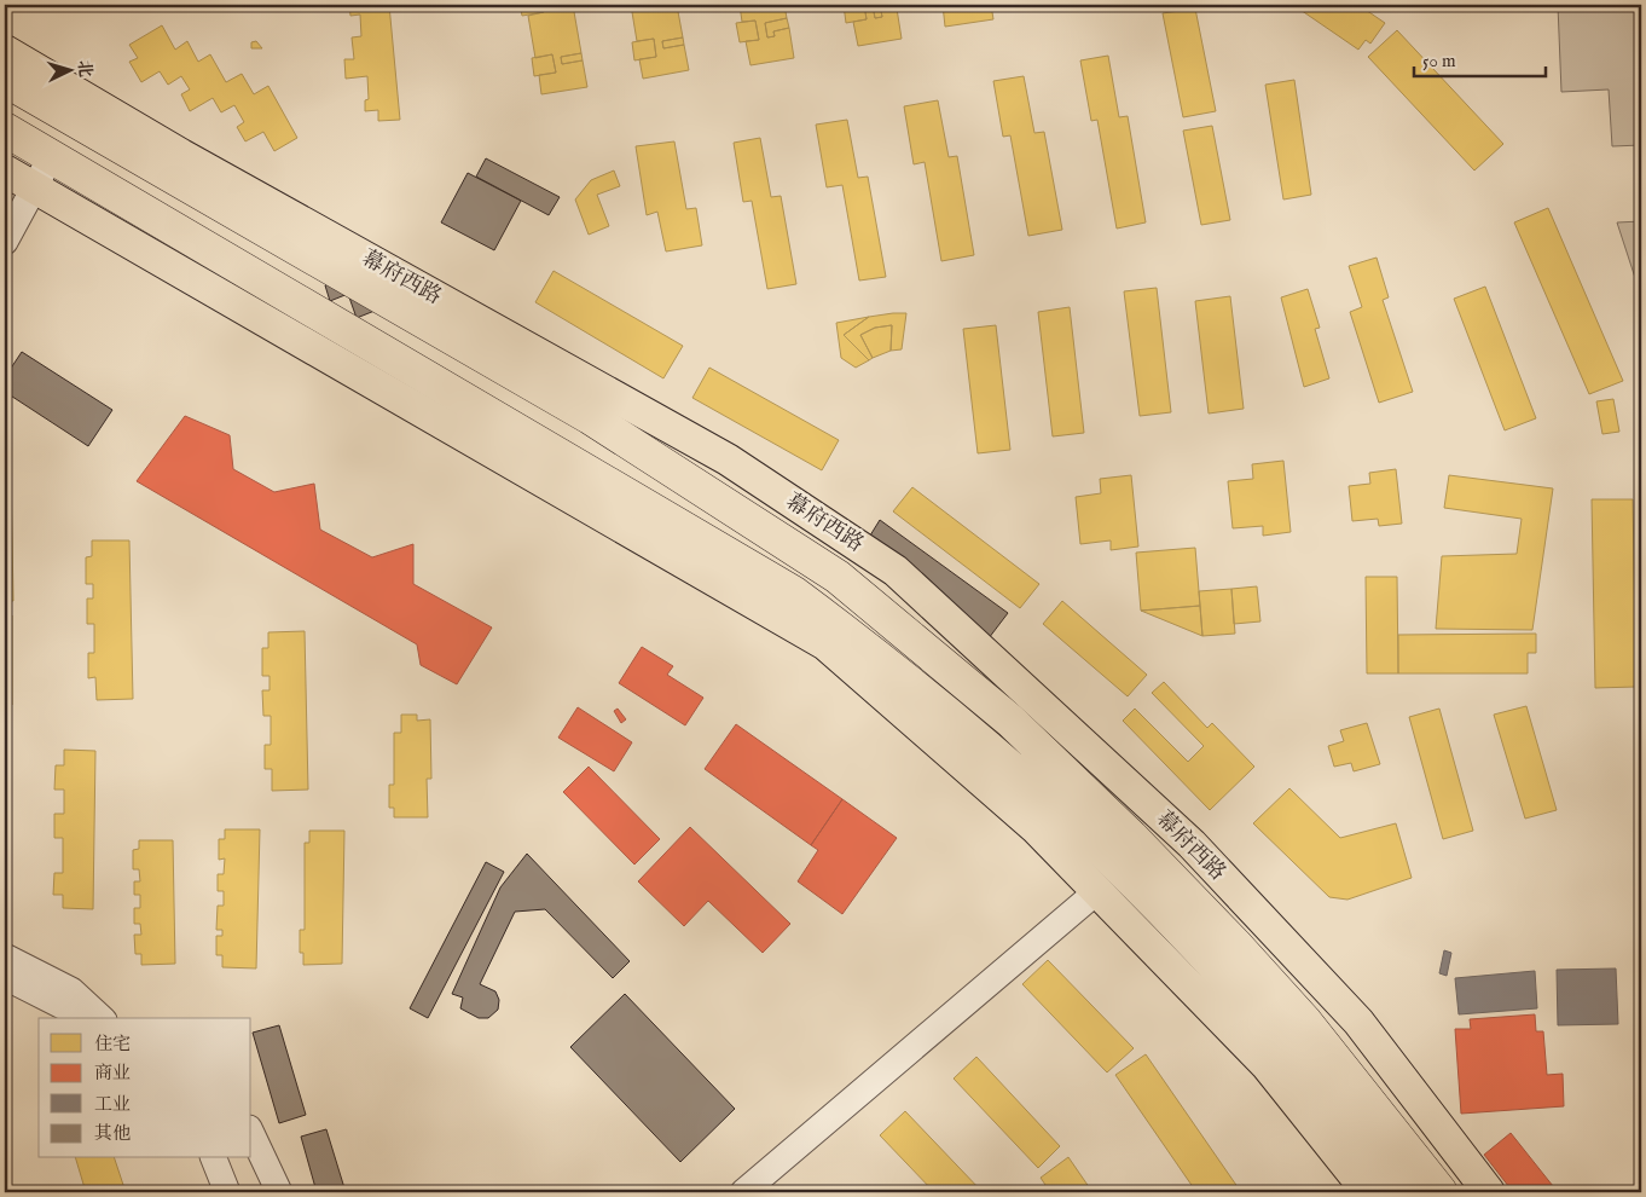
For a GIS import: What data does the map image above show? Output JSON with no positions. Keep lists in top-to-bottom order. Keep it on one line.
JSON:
{"streets":{"highway":["幕府西路"]},"legend":["住宅","商业","工业","其他"],"scale_bar":"50 m","north":"right"}
